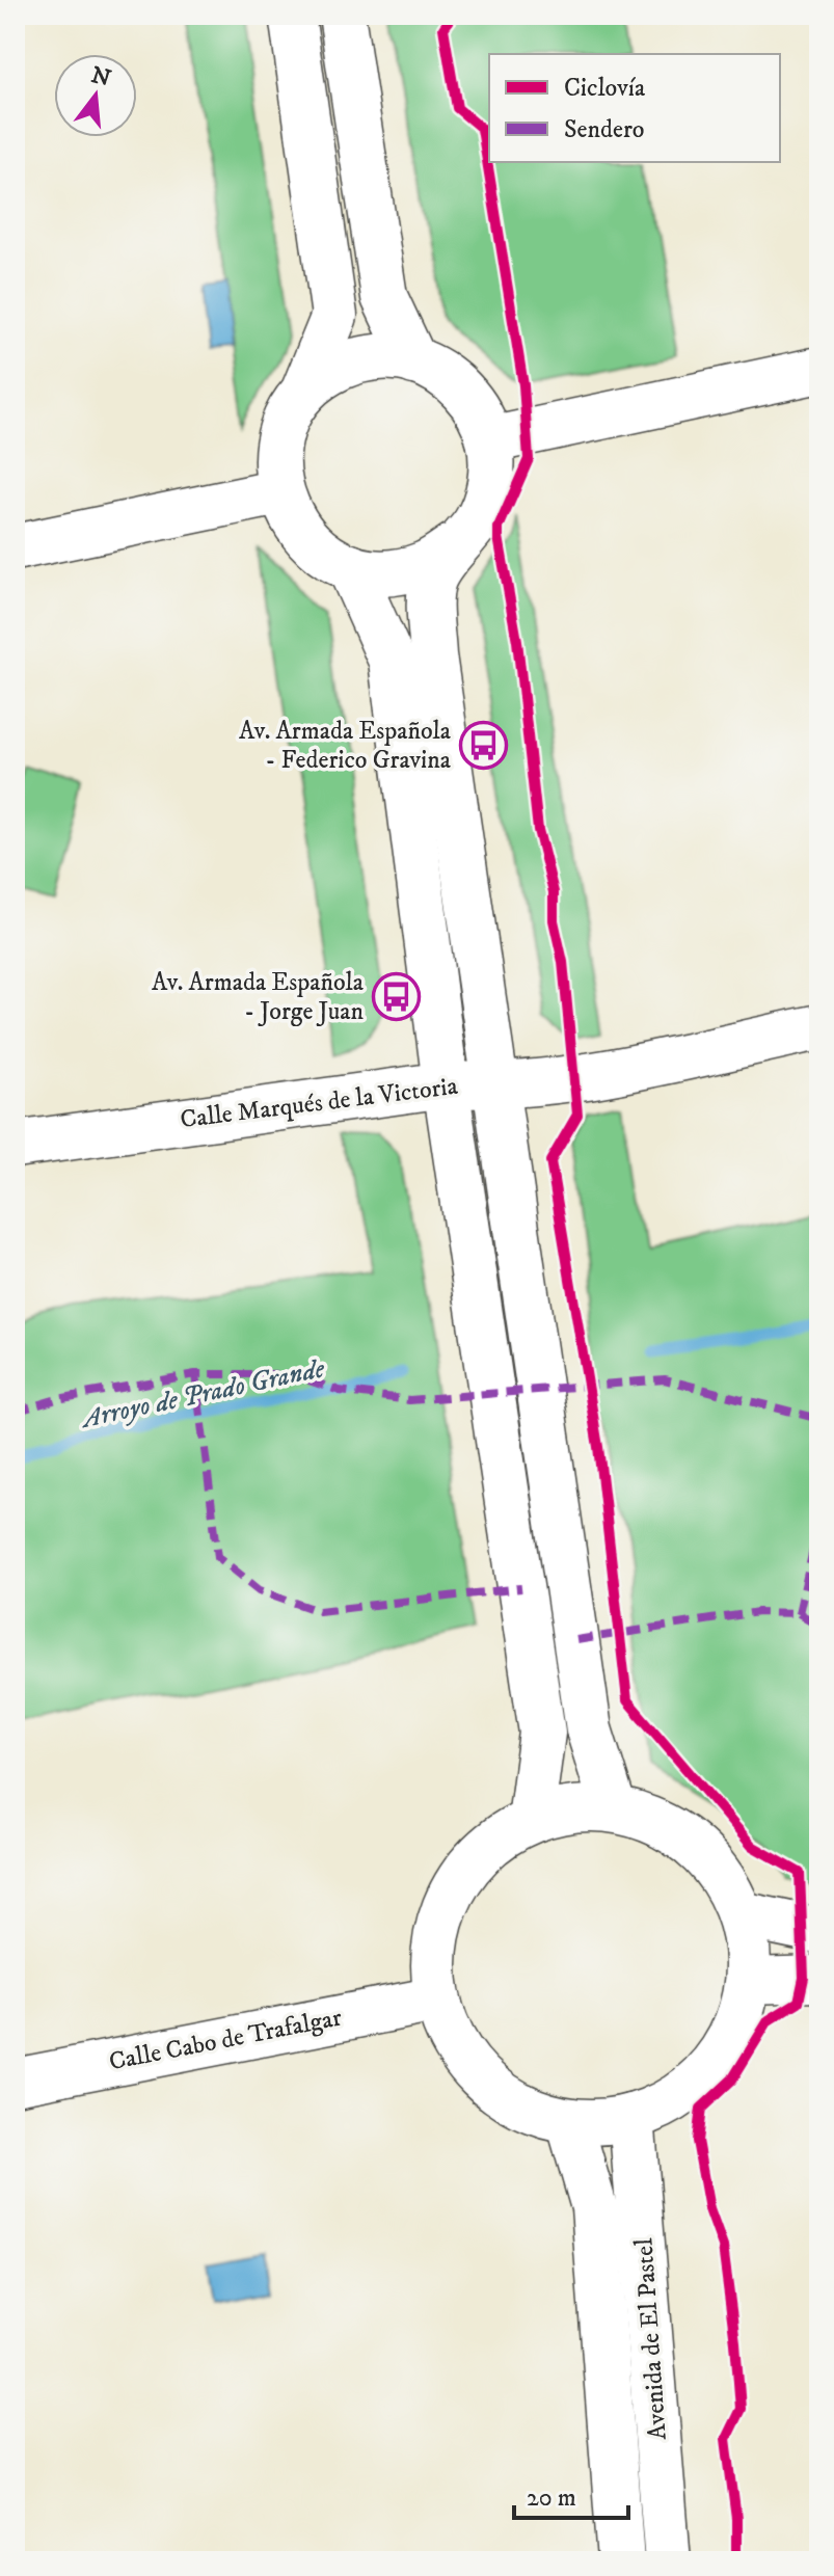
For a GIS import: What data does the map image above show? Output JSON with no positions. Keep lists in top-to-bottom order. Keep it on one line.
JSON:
{"streets":{"street":["Calle Marqués de la Victoria","Calle Cabo de Trafalgar","Avenida de El Pastel"]},"water":["Arroyo de Prado Grande"],"places":{"bus stop":["Av. Armada Española - Federico Gravina","Av. Armada Española - Jorge Juan"]},"legend":["Ciclovía","Sendero"],"scale_bar":"20 m","north":"top"}
